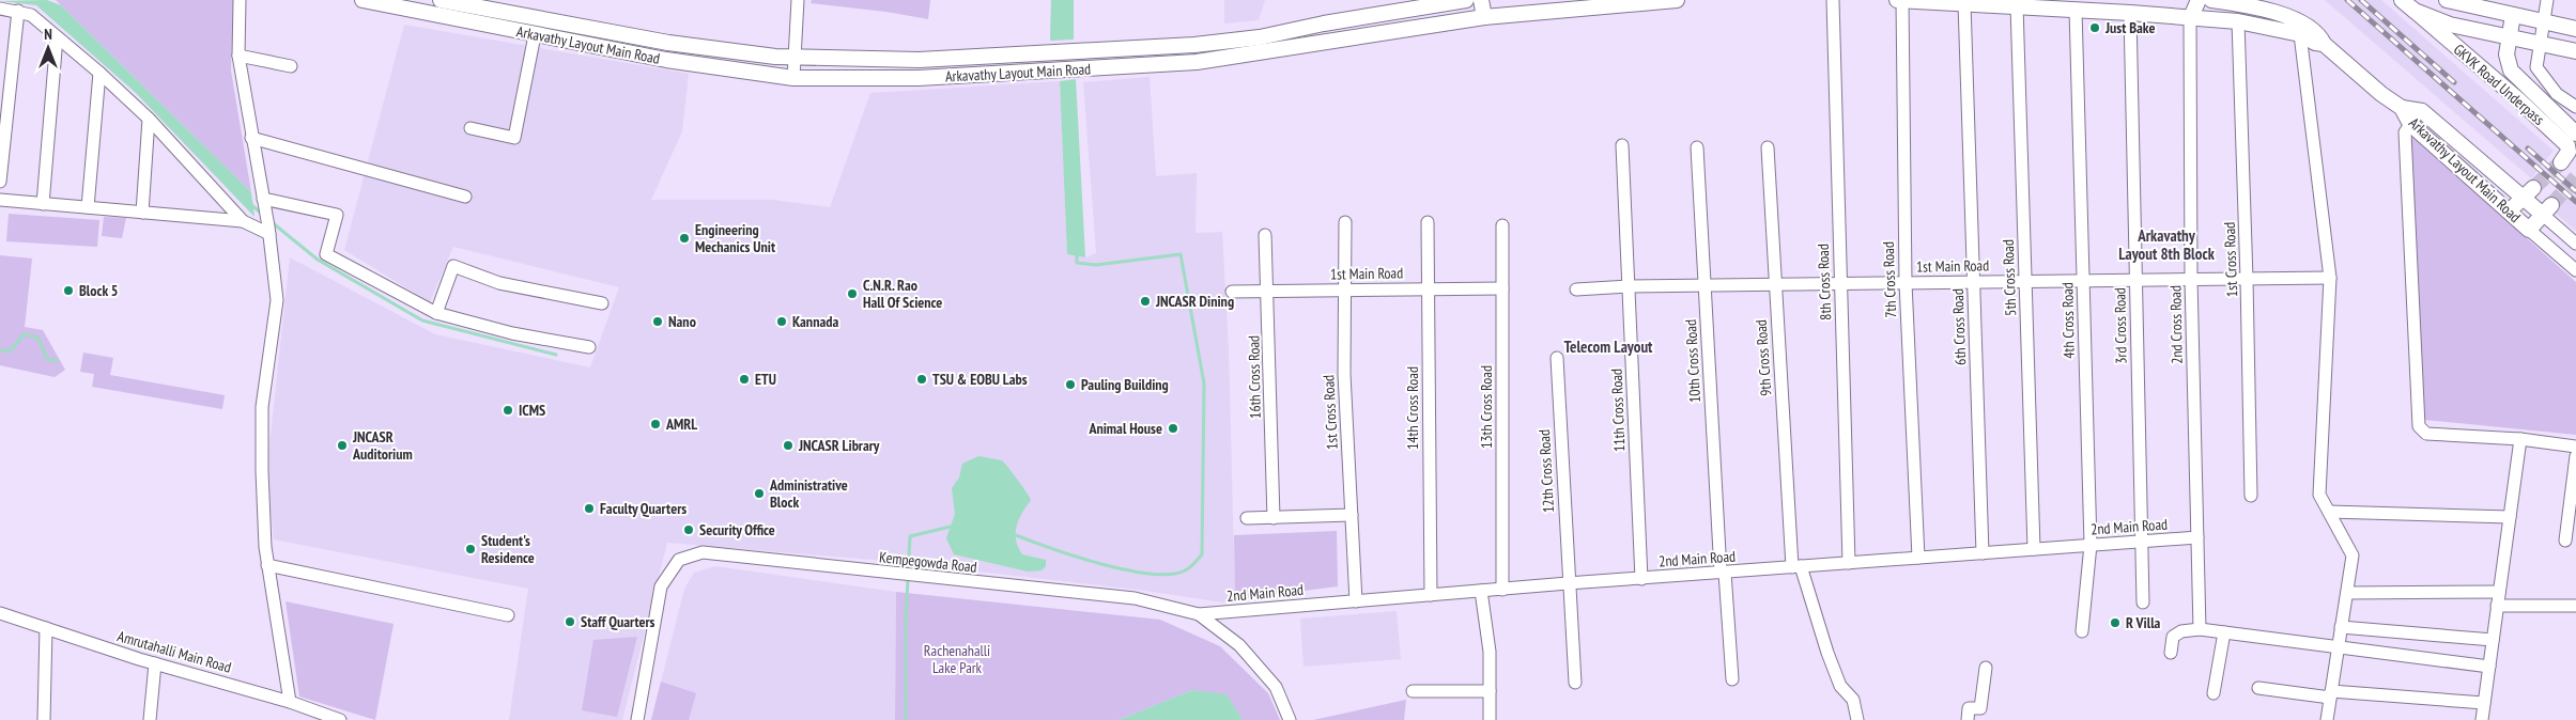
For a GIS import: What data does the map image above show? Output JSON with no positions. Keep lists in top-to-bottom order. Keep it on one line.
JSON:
{"streets":{"main road":["Arkavathy Layout Main Road","GKVK Road Underpass"],"street":["1st Cross Road","1st Main Road","5th Cross Road","7th Cross Road","8th Cross Road","4th Cross Road","2nd Cross Road","3rd Cross Road","6th Cross Road","9th Cross Road","10th Cross Road","16th Cross Road","13th Cross Road","14th Cross Road","11th Cross Road","12th Cross Road","2nd Main Road","Kempegowda Road","Amrutahalli Main Road"]},"crossings":[["1st Cross Road","1st Main Road"],["1st Cross Road","2nd Main Road"],["1st Main Road","5th Cross Road"],["1st Main Road","7th Cross Road"],["1st Main Road","8th Cross Road"],["1st Main Road","4th Cross Road"],["1st Main Road","2nd Cross Road"],["1st Main Road","3rd Cross Road"],["1st Main Road","6th Cross Road"],["1st Main Road","9th Cross Road"],["1st Main Road","10th Cross Road"],["1st Main Road","16th Cross Road"],["1st Main Road","13th Cross Road"],["1st Main Road","14th Cross Road"],["1st Main Road","11th Cross Road"],["5th Cross Road","2nd Main Road"],["7th Cross Road","2nd Main Road"],["8th Cross Road","2nd Main Road"],["4th Cross Road","2nd Main Road"],["2nd Cross Road","2nd Main Road"],["3rd Cross Road","2nd Main Road"],["6th Cross Road","2nd Main Road"],["9th Cross Road","2nd Main Road"],["10th Cross Road","2nd Main Road"],["13th Cross Road","2nd Main Road"],["14th Cross Road","2nd Main Road"],["11th Cross Road","2nd Main Road"],["12th Cross Road","2nd Main Road"],["2nd Main Road","Kempegowda Road"]],"districts":["Arkavathy Layout 8th Block","Telecom Layout"],"parks":["Rachenahalli Lake Park"],"places":["Just Bake","Engineering Mechanics Unit","Block 5","C.N.R. Rao Hall Of Science","JNCASR Dining","Nano","Kannada","ETU","TSU & EOBU Labs","Pauling Building","ICMS","AMRL","Animal House","JNCASR Auditorium","JNCASR Library","Administrative Block","Faculty Quarters","Security Office","Student's Residence","Staff Quarters","R Villa"],"north":"top"}
